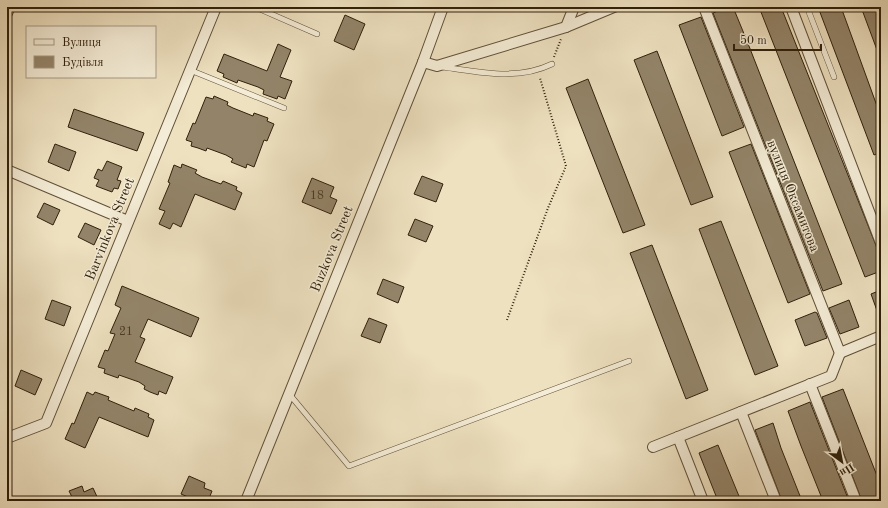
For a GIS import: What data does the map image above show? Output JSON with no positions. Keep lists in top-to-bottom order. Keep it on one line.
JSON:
{"streets":{"street":["вулиця Оксамитова","Barvinkova Street","Buzkova Street"]},"house_numbers":["18","21"],"legend":["Вулиця","Будівля"],"scale_bar":"50 m","north":"bottom right"}
